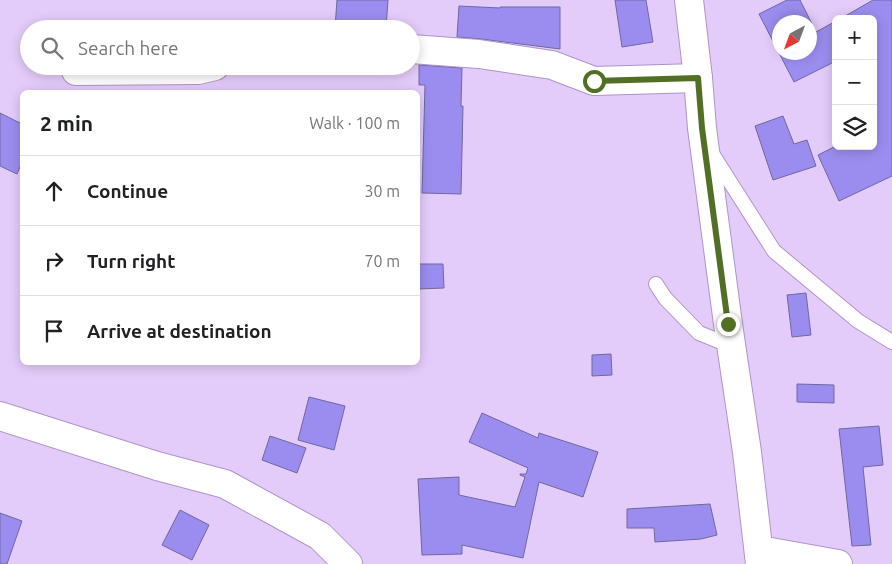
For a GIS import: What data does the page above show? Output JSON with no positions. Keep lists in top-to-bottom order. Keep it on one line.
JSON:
{"north":"bottom left","page":{"map_buttons":["+","−"],"search":"Search here","heading":["2 min","Walk · 100 m"],"list":[["Continue","30 m"],["Turn right","70 m"],"Arrive at destination"]}}
